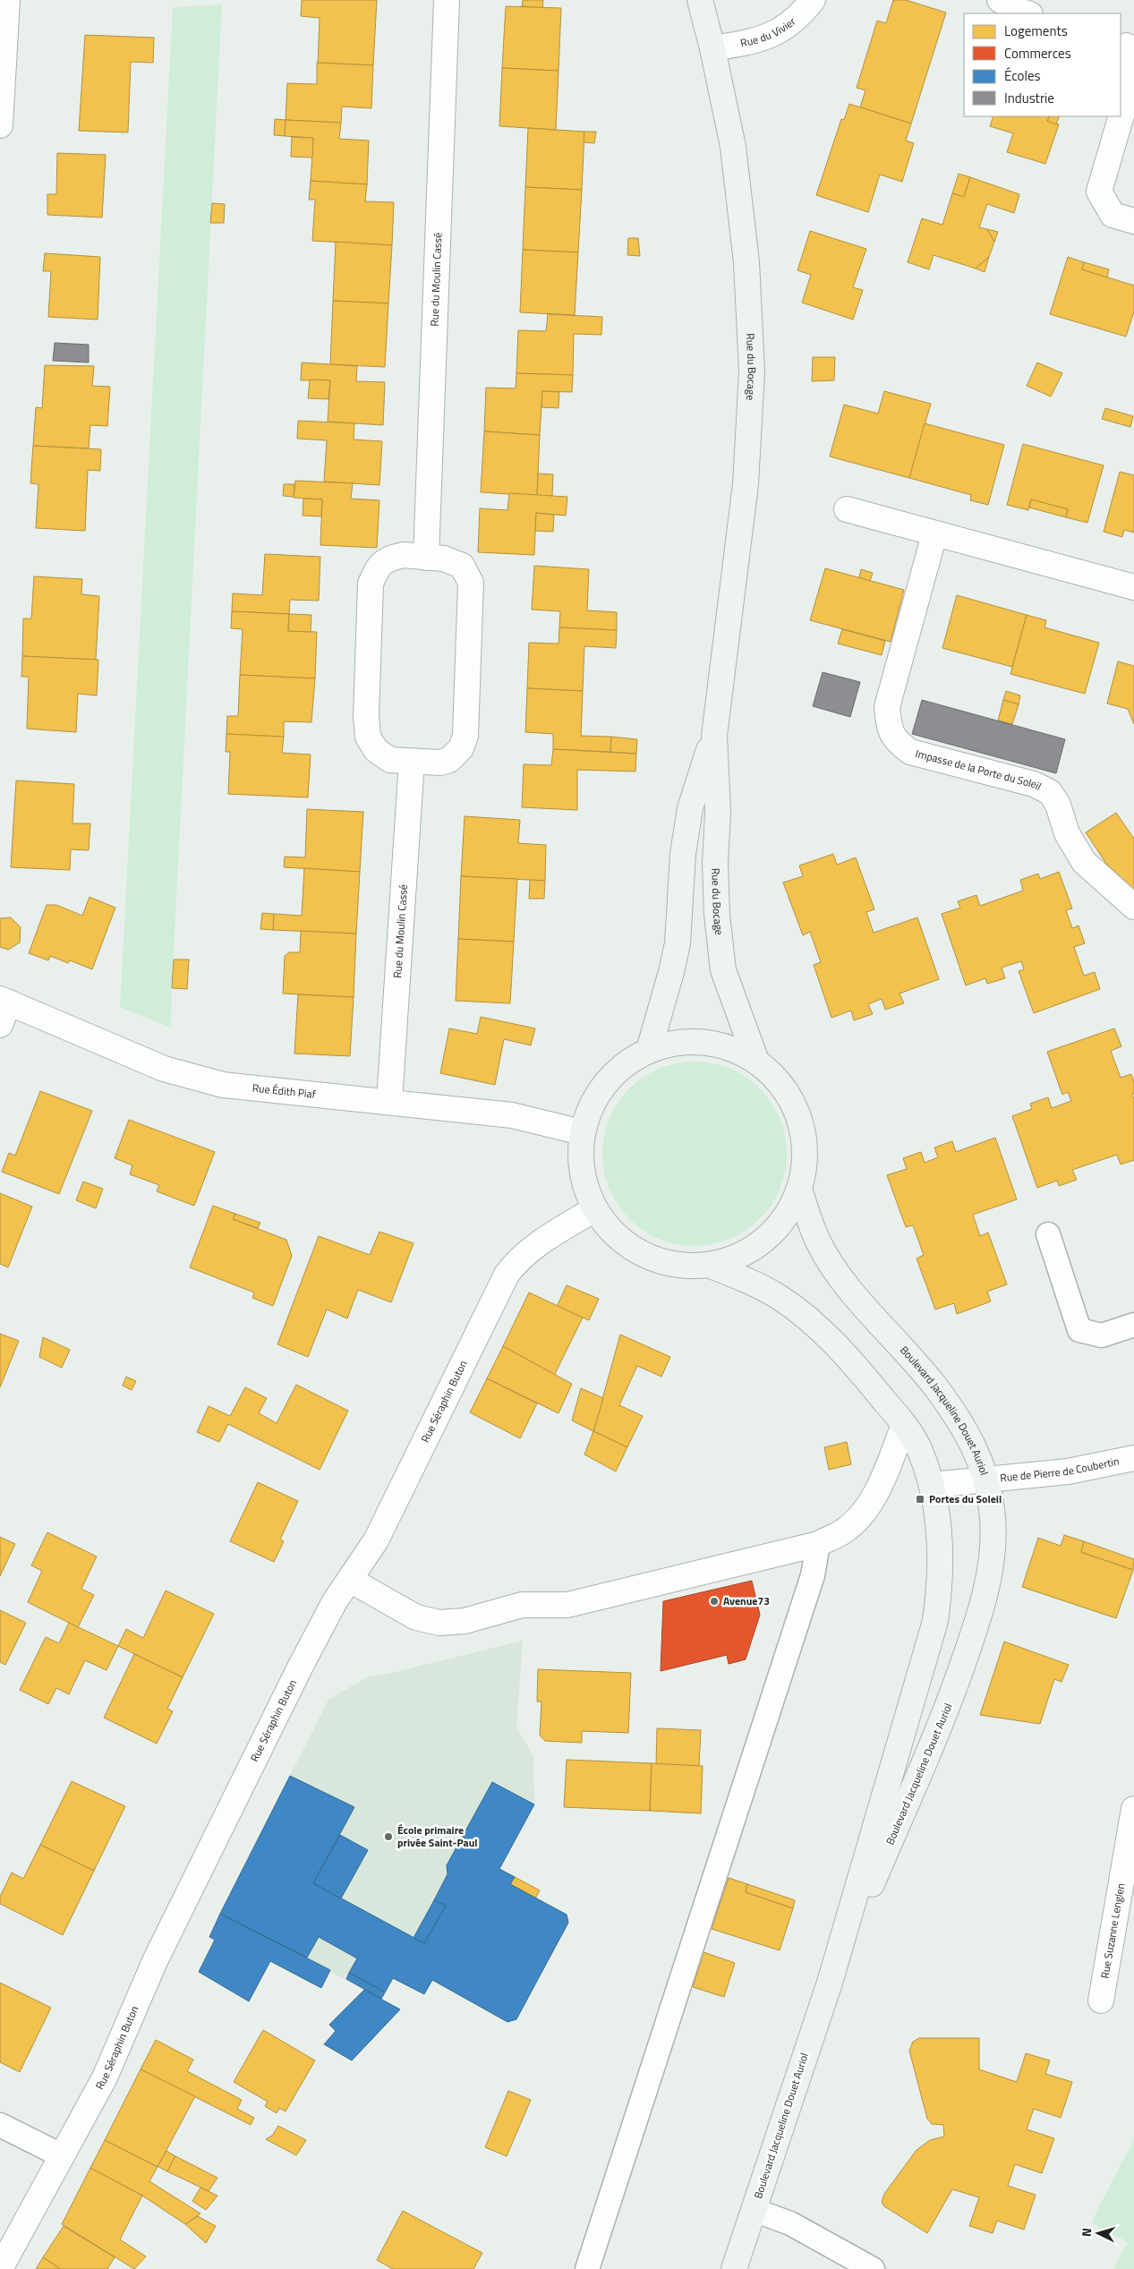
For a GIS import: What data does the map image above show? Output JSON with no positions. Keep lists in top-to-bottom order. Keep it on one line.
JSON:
{"streets":{"main road":["Rue du Bocage","Boulevard Jacqueline Douet Auriol"],"street":["Rue du Vivier","Rue du Moulin Cassé","Impasse de la Porte du Soleil","Rue Édith Piaf","Rue Séraphin Buton","Rue de Pierre de Coubertin","Rue Suzanne Lenglen"]},"crossings":[["Rue du Vivier","Rue du Bocage"],["Rue du Moulin Cassé","Rue Édith Piaf"],["Boulevard Jacqueline Douet Auriol","Rue de Pierre de Coubertin"]],"places":{"transit":["Portes du Soleil"],"other":["Avenue73","École primaire privée Saint-Paul"]},"legend":["Logements","Commerces","Écoles","Industrie"],"north":"left"}
